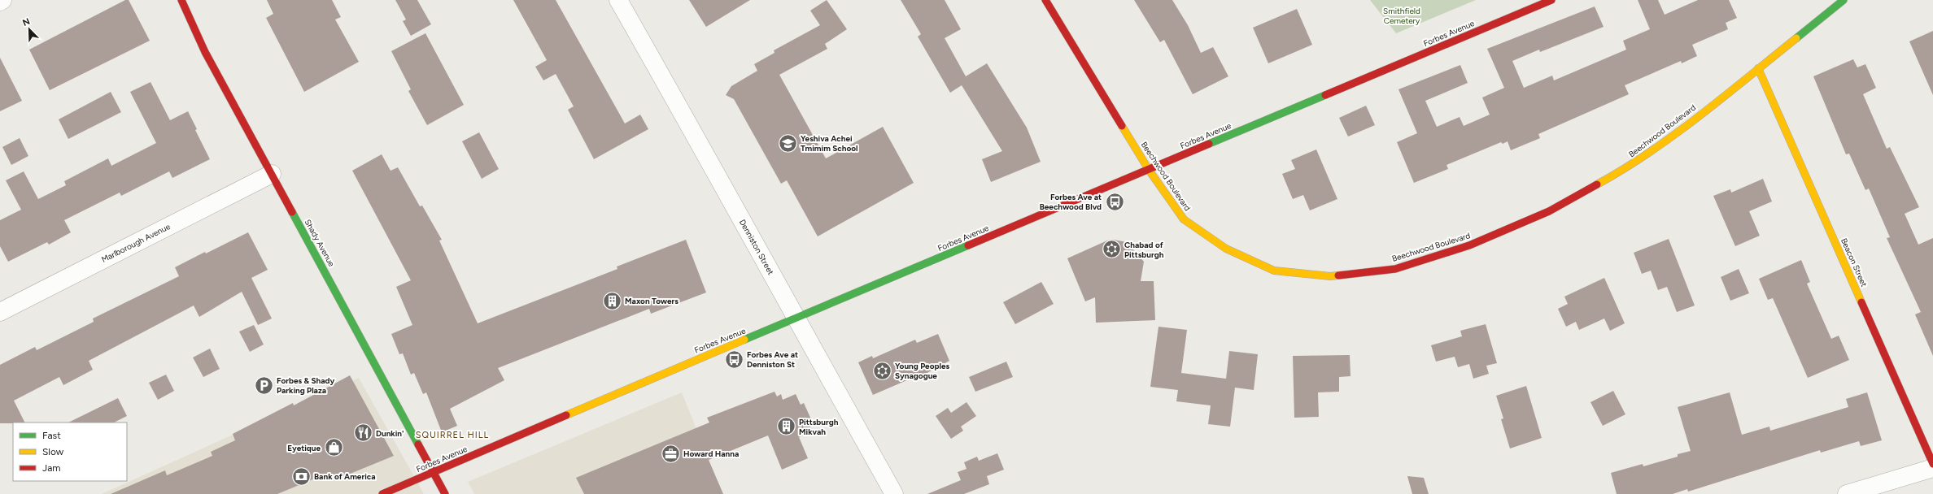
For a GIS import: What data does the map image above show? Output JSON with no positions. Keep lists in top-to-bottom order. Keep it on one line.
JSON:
{"streets":{"main road":["Forbes Avenue","Beechwood Boulevard","Shady Avenue","Beacon Street"],"street":["Marlborough Avenue","Denniston Street"]},"crossings":[["Forbes Avenue","Beechwood Boulevard"],["Forbes Avenue","Shady Avenue"],["Forbes Avenue","Denniston Street"],["Beechwood Boulevard","Beacon Street"],["Marlborough Avenue","Shady Avenue"]],"districts":["SQUIRREL HILL"],"parks":["Smithfield Cemetery"],"places":{"school or university":["Yeshiva Achei Tmimim School"],"bus stop":["Forbes Ave at Beechwood Blvd","Forbes Ave at Denniston St"],"synagogue":["Chabad of Pittsburgh","Young Peoples Synagogue"],"building":["Maxon Towers","Pittsburgh Mikvah"],"parking":["Forbes & Shady Parking Plaza"],"restaurant":["Dunkin'"],"shop":["Eyetique"],"office":["Howard Hanna"],"bank":["Bank of America"]},"legend":["Fast","Slow","Jam"],"north":"top left"}
